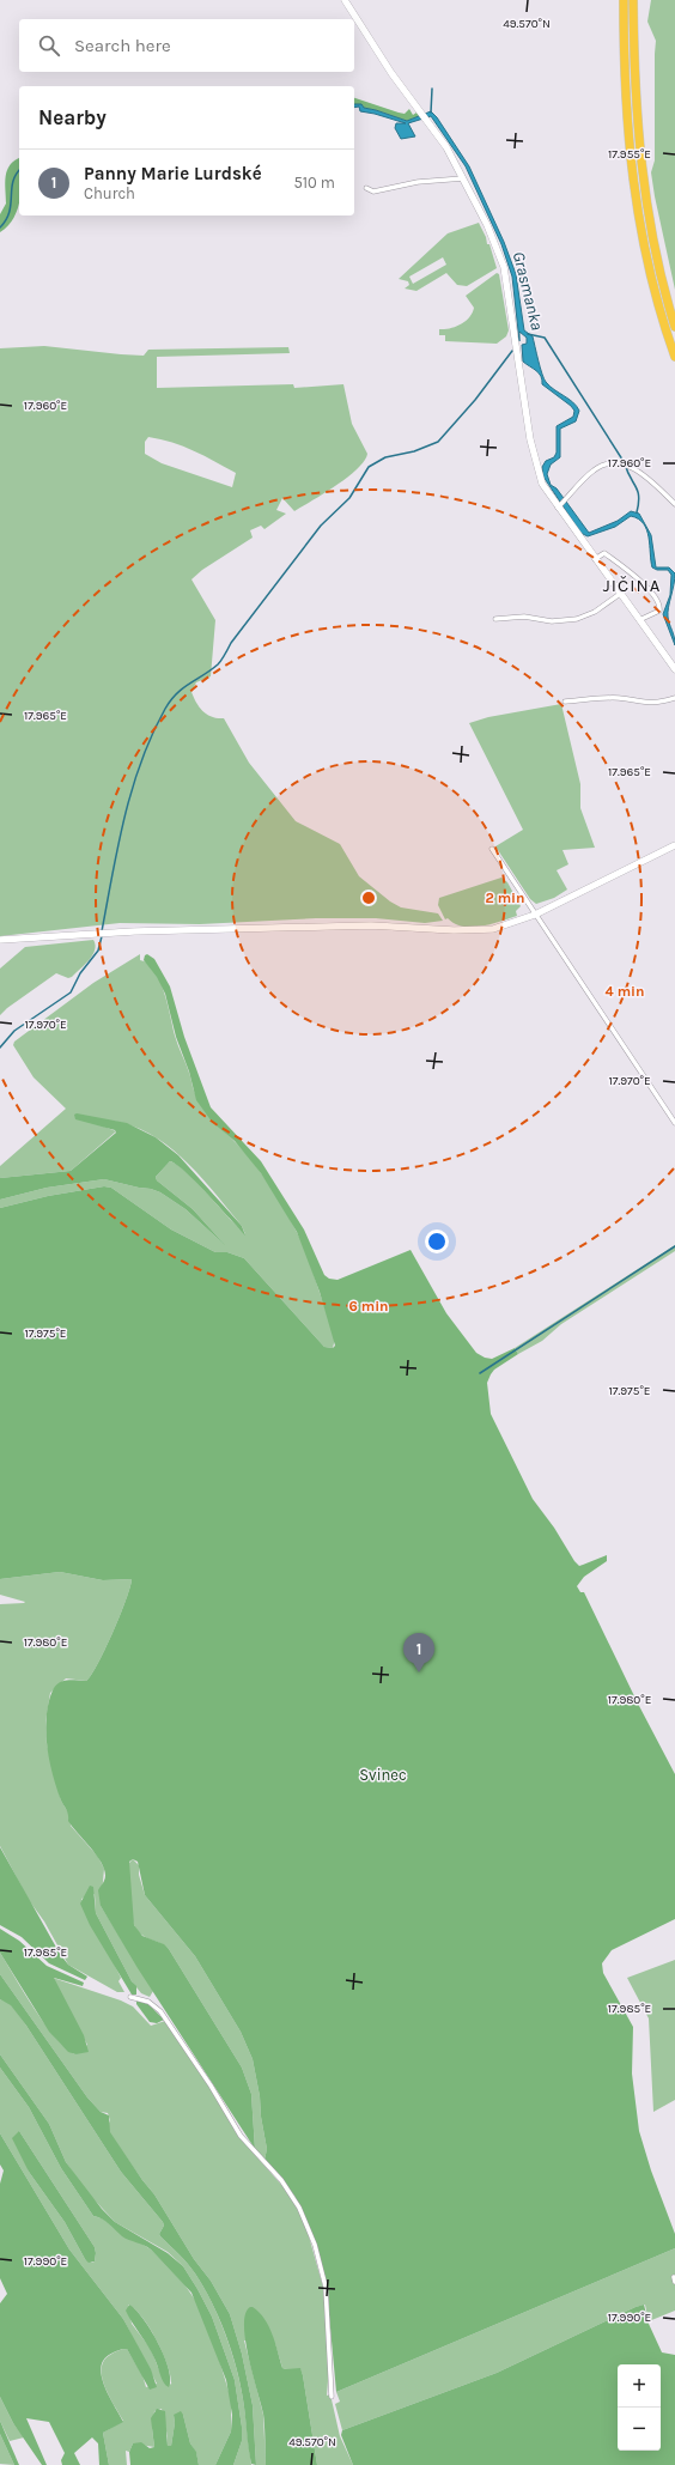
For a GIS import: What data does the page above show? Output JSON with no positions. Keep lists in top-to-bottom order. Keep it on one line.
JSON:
{"districts":["JIČINA"],"water":["Grasmanka"],"parks":["Svinec"],"page":{"search":"Search here","heading":"Nearby","list":[{"mark":"1","name":"Panny Marie Lurdské","note":"Church","value":"510 m"}],"pins":"1","map_buttons":["+","−"]},"coordinates":["49.570°N","17.955°E","17.960°E","17.965°E","17.970°E","17.975°E","17.980°E","17.985°E","17.990°E"],"rings":["2 min","4 min","6 min"]}
